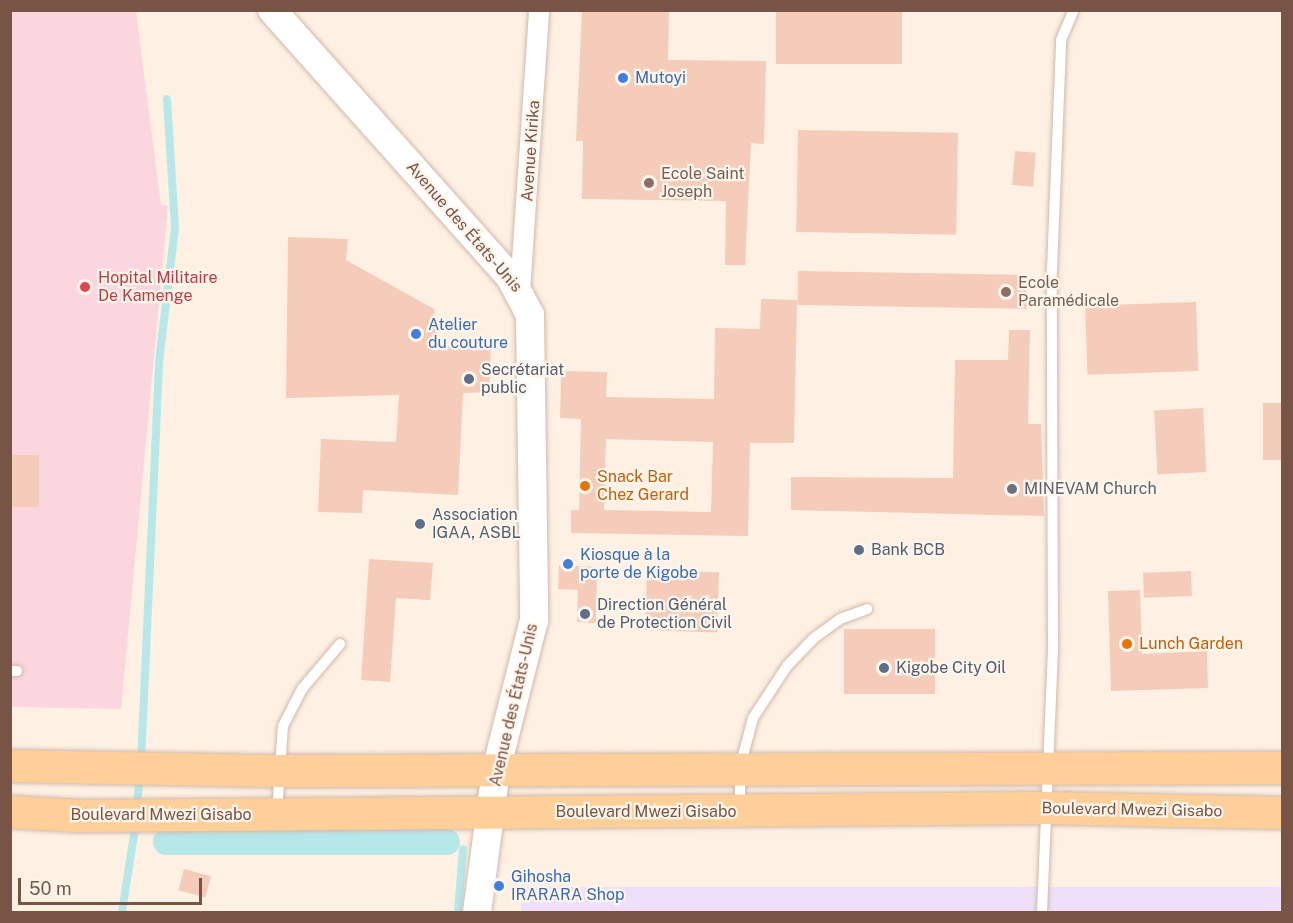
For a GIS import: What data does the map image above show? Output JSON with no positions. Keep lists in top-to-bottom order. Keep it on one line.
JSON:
{"streets":{"main road":["Boulevard Mwezi Gisabo"],"street":["Avenue Kirika","Avenue des États-Unis"]},"crossings":[["Avenue Kirika","Avenue des États-Unis"],["Avenue des États-Unis","Boulevard Mwezi Gisabo"]],"places":["Mutoyi","Ecole Saint Joseph","Hopital Militaire De Kamenge","Ecole Paramédicale","Atelier du couture","Secrétariat public","Snack Bar Chez Gerard","MINEVAM Church","Association IGAA, ASBL","Bank BCB","Kiosque à la porte de Kigobe","Direction Général de Protection Civil","Lunch Garden","Kigobe City Oil","Gihosha IRARARA Shop"],"scale_bar":"50 m"}
